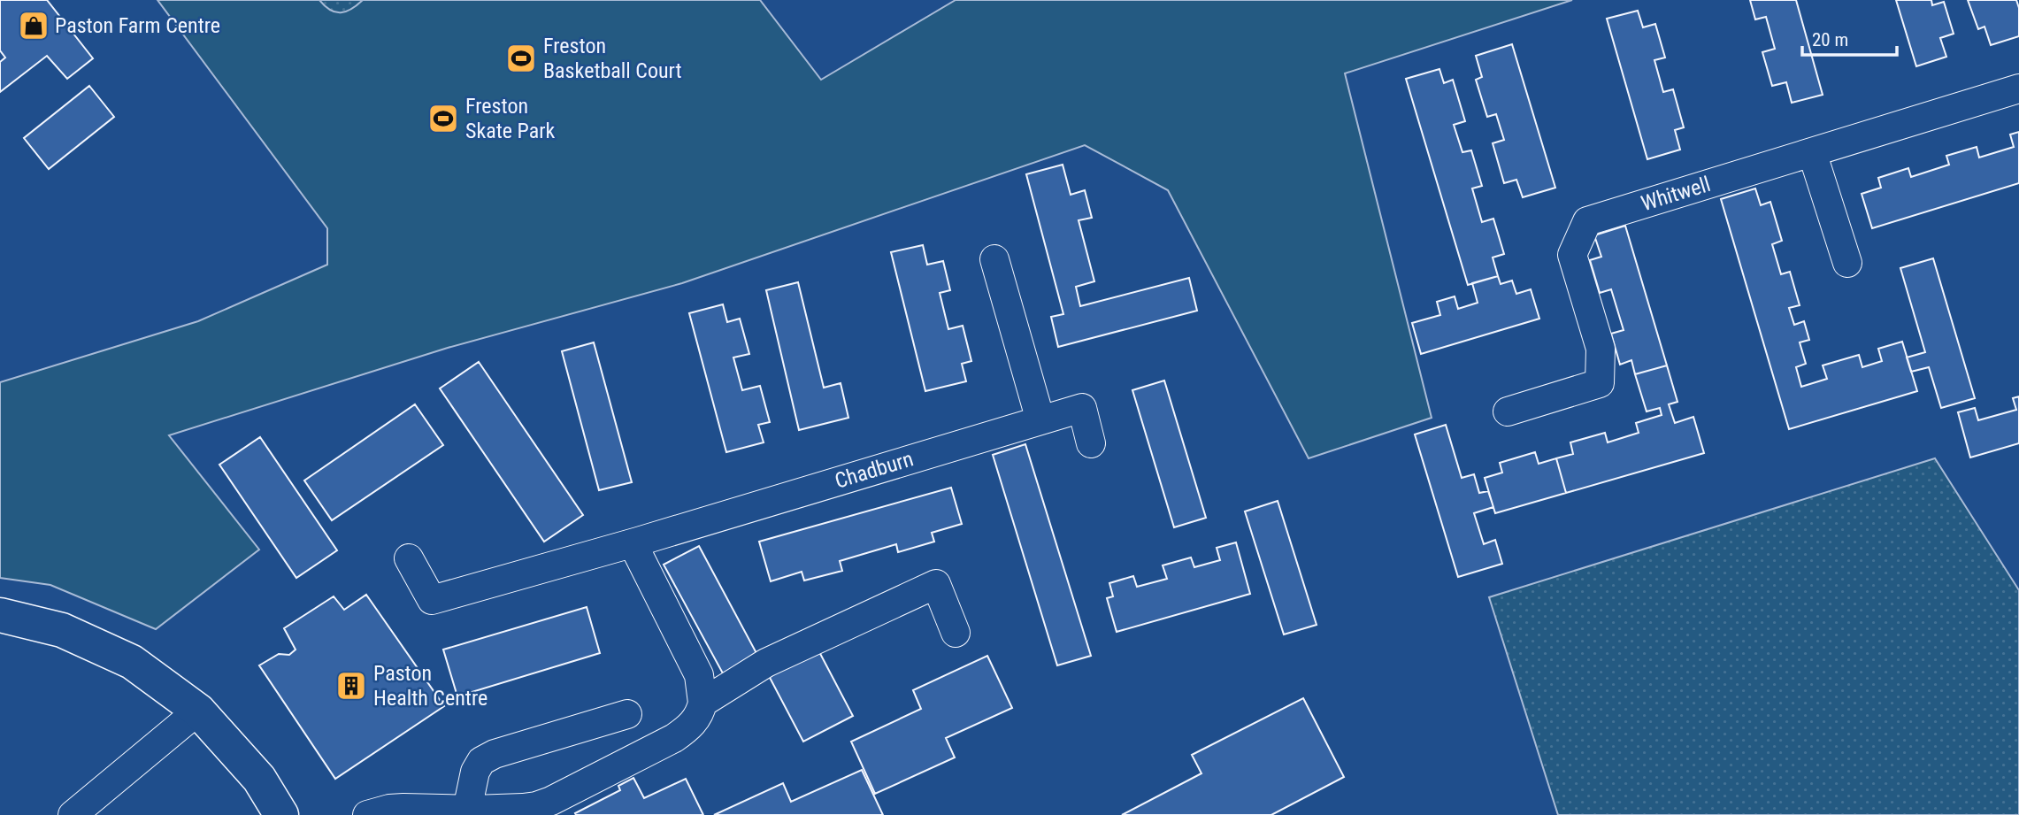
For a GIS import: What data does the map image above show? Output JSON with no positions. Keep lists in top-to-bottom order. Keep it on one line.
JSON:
{"streets":{"street":["Whitwell","Chadburn"]},"places":{"shop":["Paston Farm Centre"],"sports":["Freston Basketball Court","Freston Skate Park"],"building":["Paston Health Centre"]},"scale_bar":"20 m"}
